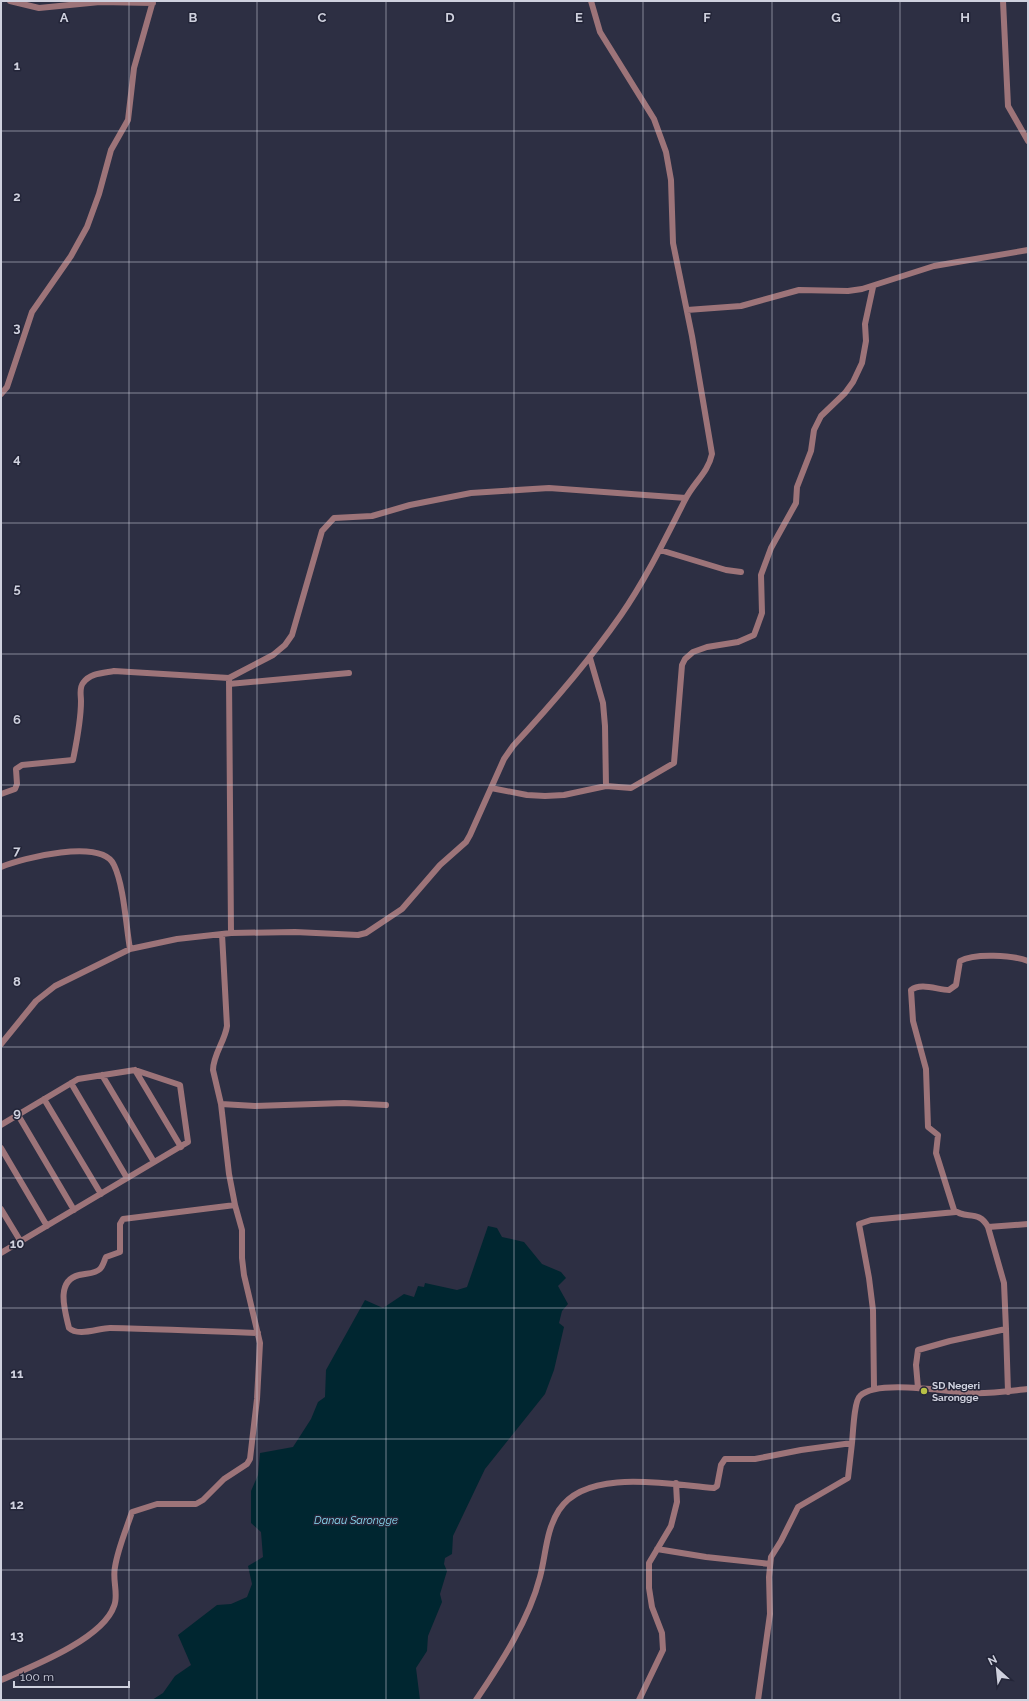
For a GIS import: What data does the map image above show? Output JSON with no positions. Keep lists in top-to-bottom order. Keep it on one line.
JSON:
{"water":["Danau Sarongge"],"places":["SD Negeri Sarongge"],"scale_bar":"100 m","north":"top left","grid":{"columns":["A","B","C","D","E","F","G","H"],"rows":["1","2","3","4","5","6","7","8","9","10","11","12","13"]}}
